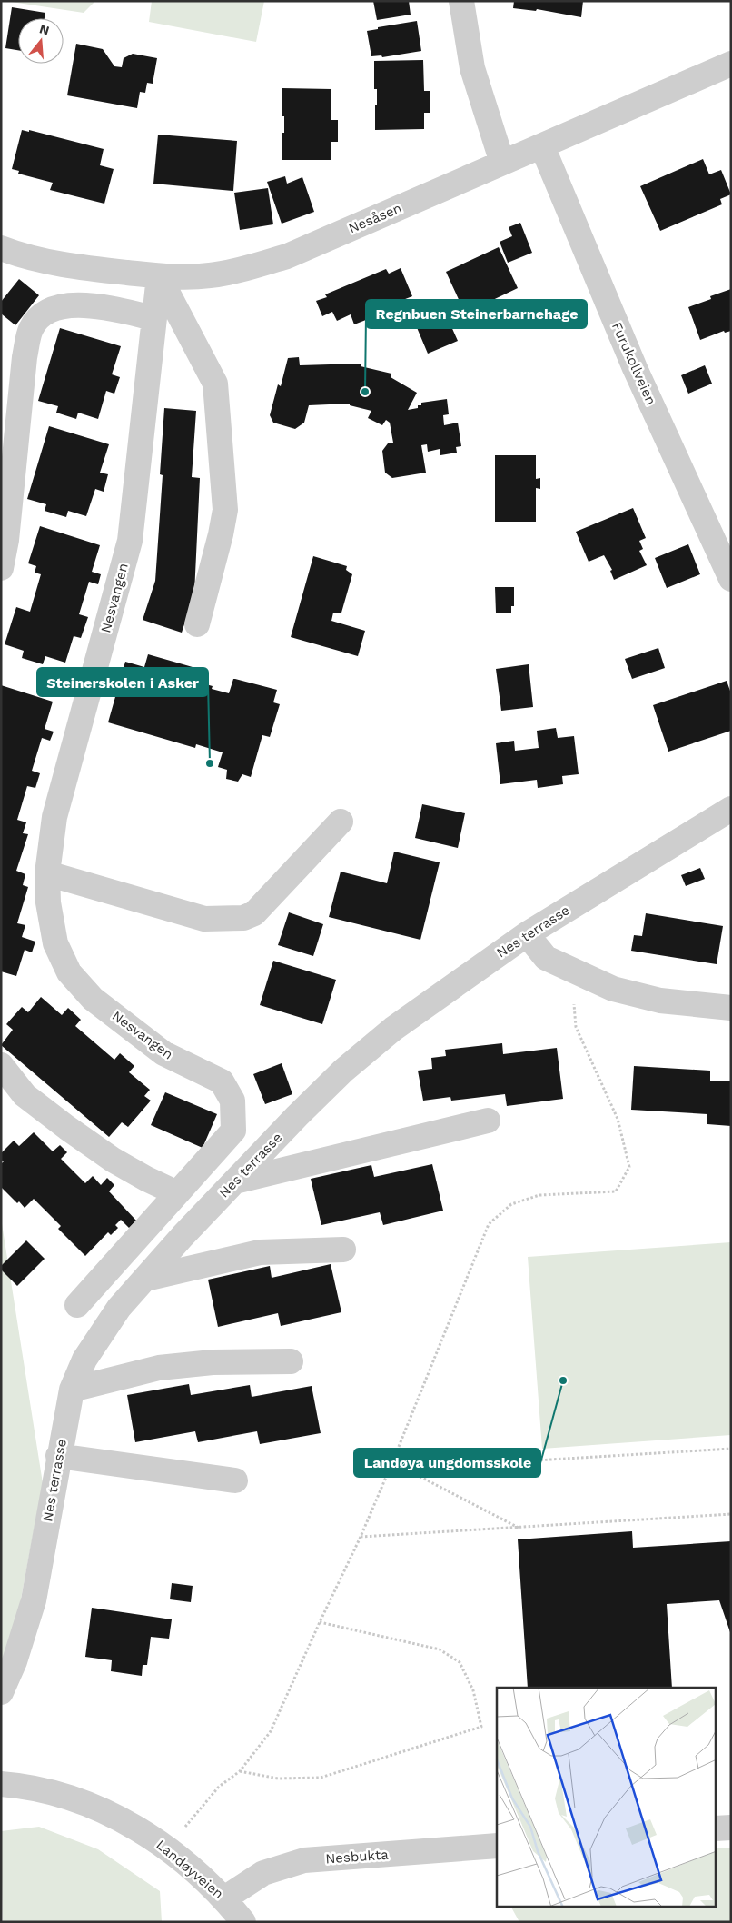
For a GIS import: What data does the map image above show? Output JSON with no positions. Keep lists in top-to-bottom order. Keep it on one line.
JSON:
{"streets":{"street":["Nesåsen","Furukollveien","Nesvangen","Nes terrasse","Nesbukta","Landøyveien"]},"crossings":[["Nesåsen","Furukollveien"],["Nesåsen","Nesvangen"],["Nesbukta","Landøyveien"]],"places":["Regnbuen Steinerbarnehage","Steinerskolen i Asker","Landøya ungdomsskole"],"north":"top"}
